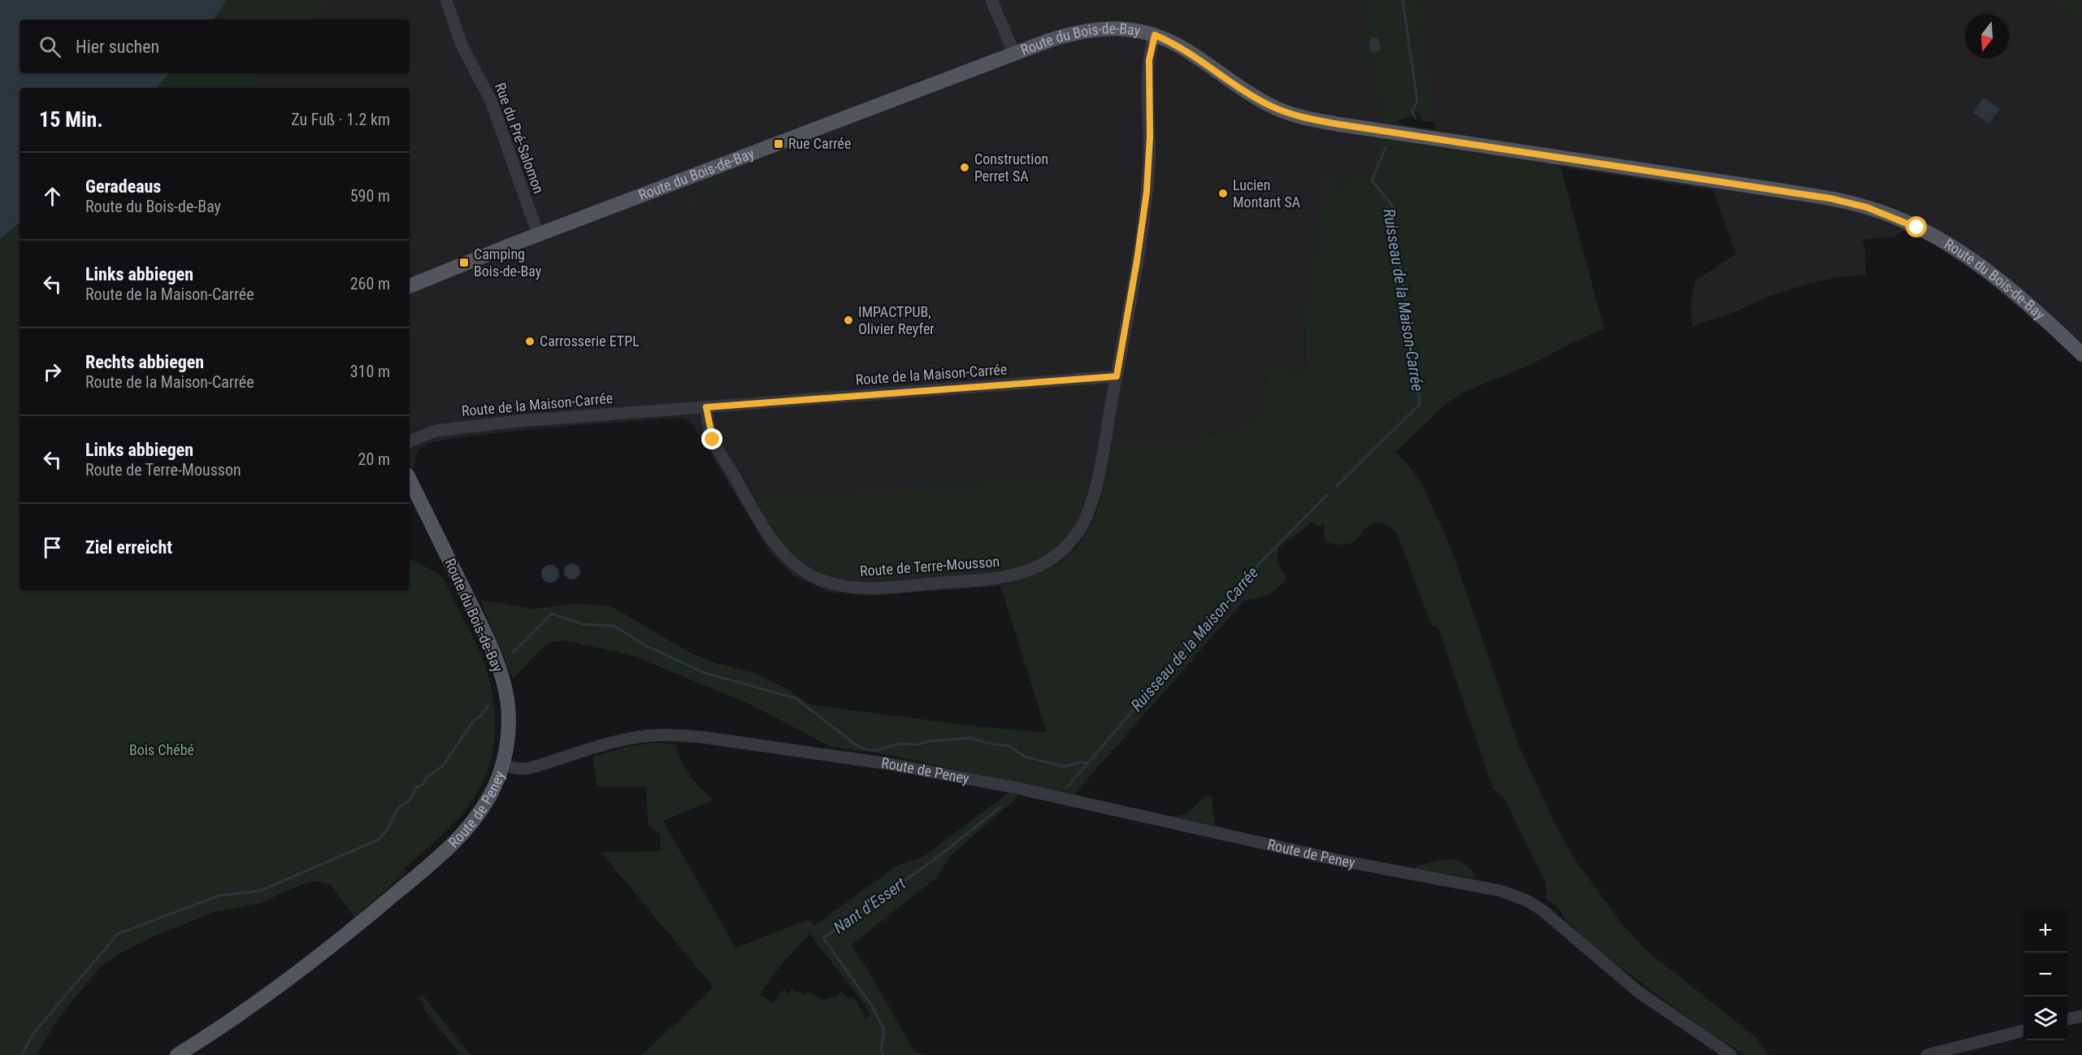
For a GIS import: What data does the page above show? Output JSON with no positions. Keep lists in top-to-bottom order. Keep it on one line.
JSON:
{"streets":{"main road":["Route du Bois-de-Bay","Route de Peney"],"street":["Rue du Pré-Salomon","Route de la Maison-Carrée","Route de Terre-Mousson"]},"crossings":[["Route du Bois-de-Bay","Rue du Pré-Salomon"],["Route du Bois-de-Bay","Route de Peney"],["Route de la Maison-Carrée","Route de Terre-Mousson"]],"water":["Ruisseau de la Maison-Carrée","Nant d'Essert"],"parks":["Bois Chébé"],"places":{"transit":["Rue Carrée","Camping Bois-de-Bay"],"other":["Construction Perret SA","Lucien Montant SA","IMPACTPUB, Olivier Reyfer","Carrosserie ETPL"]},"north":"bottom","page":{"search":"Hier suchen","heading":["15 Min.","Zu Fuß · 1.2 km"],"list":[["Geradeaus","Route du Bois-de-Bay","590 m"],["Links abbiegen","Route de la Maison-Carrée","260 m"],["Rechts abbiegen","Route de la Maison-Carrée","310 m"],["Links abbiegen","Route de Terre-Mousson","20 m"],"Ziel erreicht"],"map_buttons":["+","−"]}}
